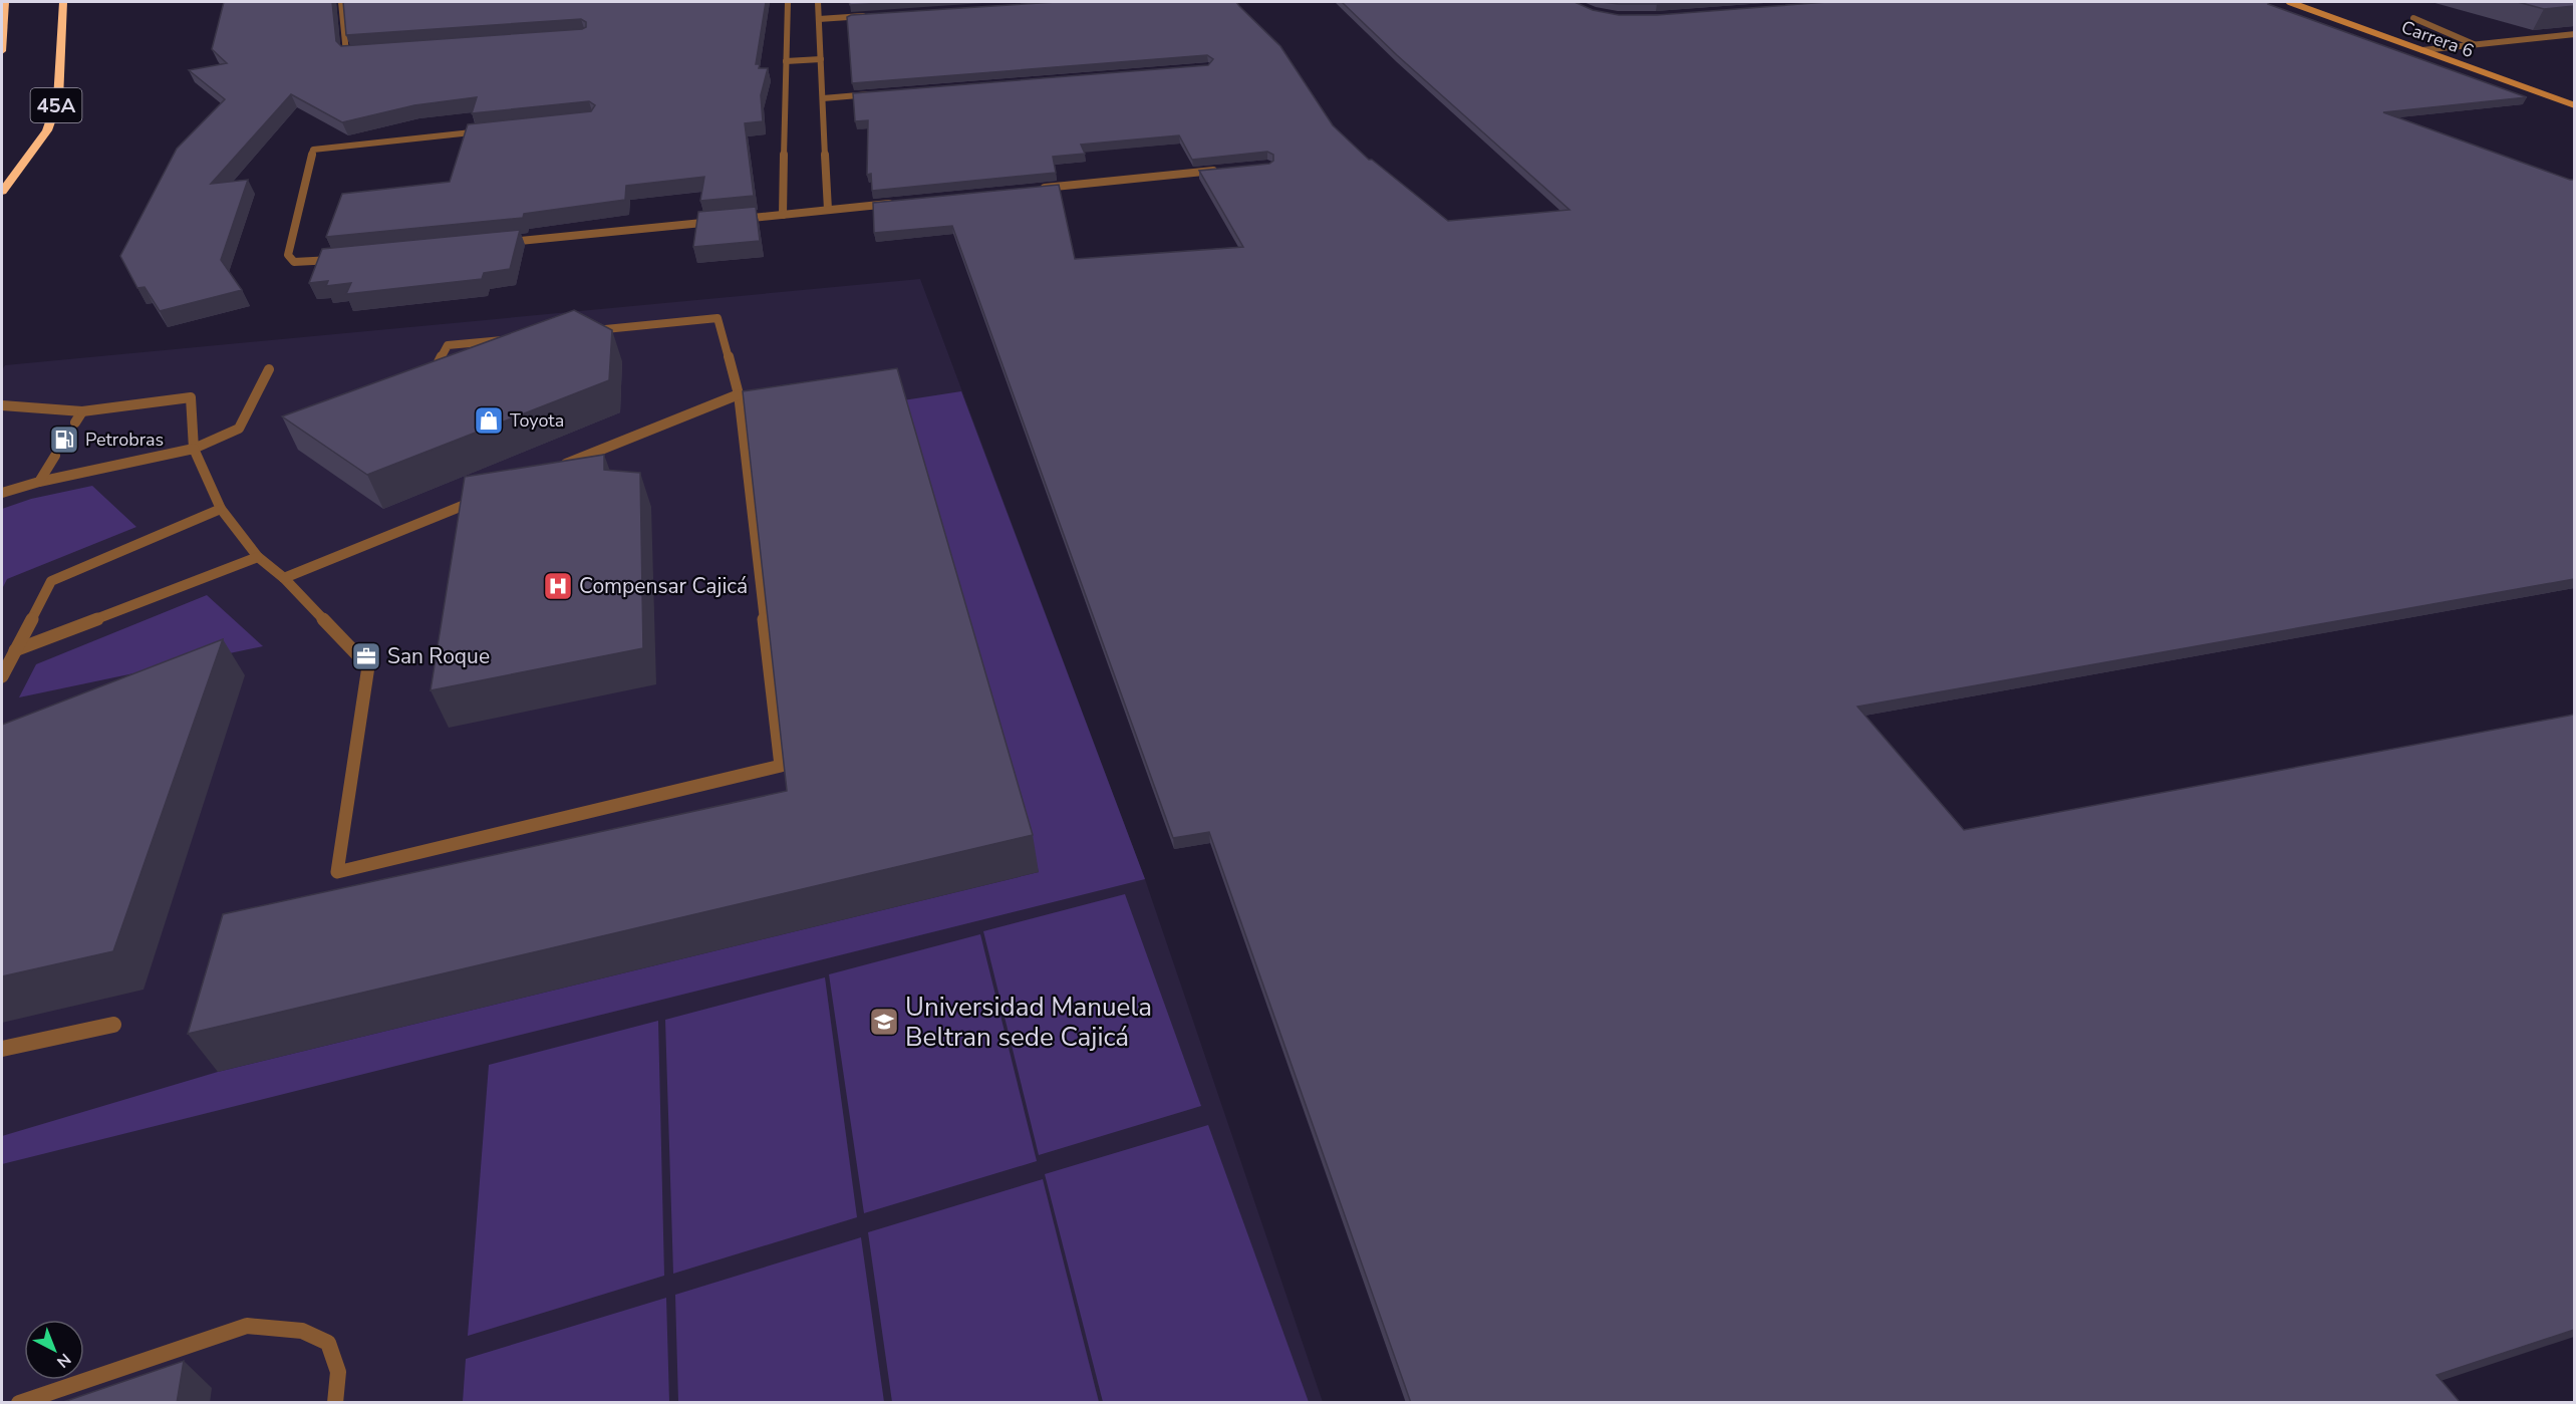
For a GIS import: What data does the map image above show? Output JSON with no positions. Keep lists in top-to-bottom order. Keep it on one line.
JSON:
{"streets":{"highway":["45A"],"main road":["Carrera 6"]},"places":{"shop":["Toyota"],"fuel station":["Petrobras"],"hospital":["Compensar Cajicá"],"office":["San Roque"],"school or university":["Universidad Manuela Beltran sede Cajicá"]},"north":"bottom right"}
